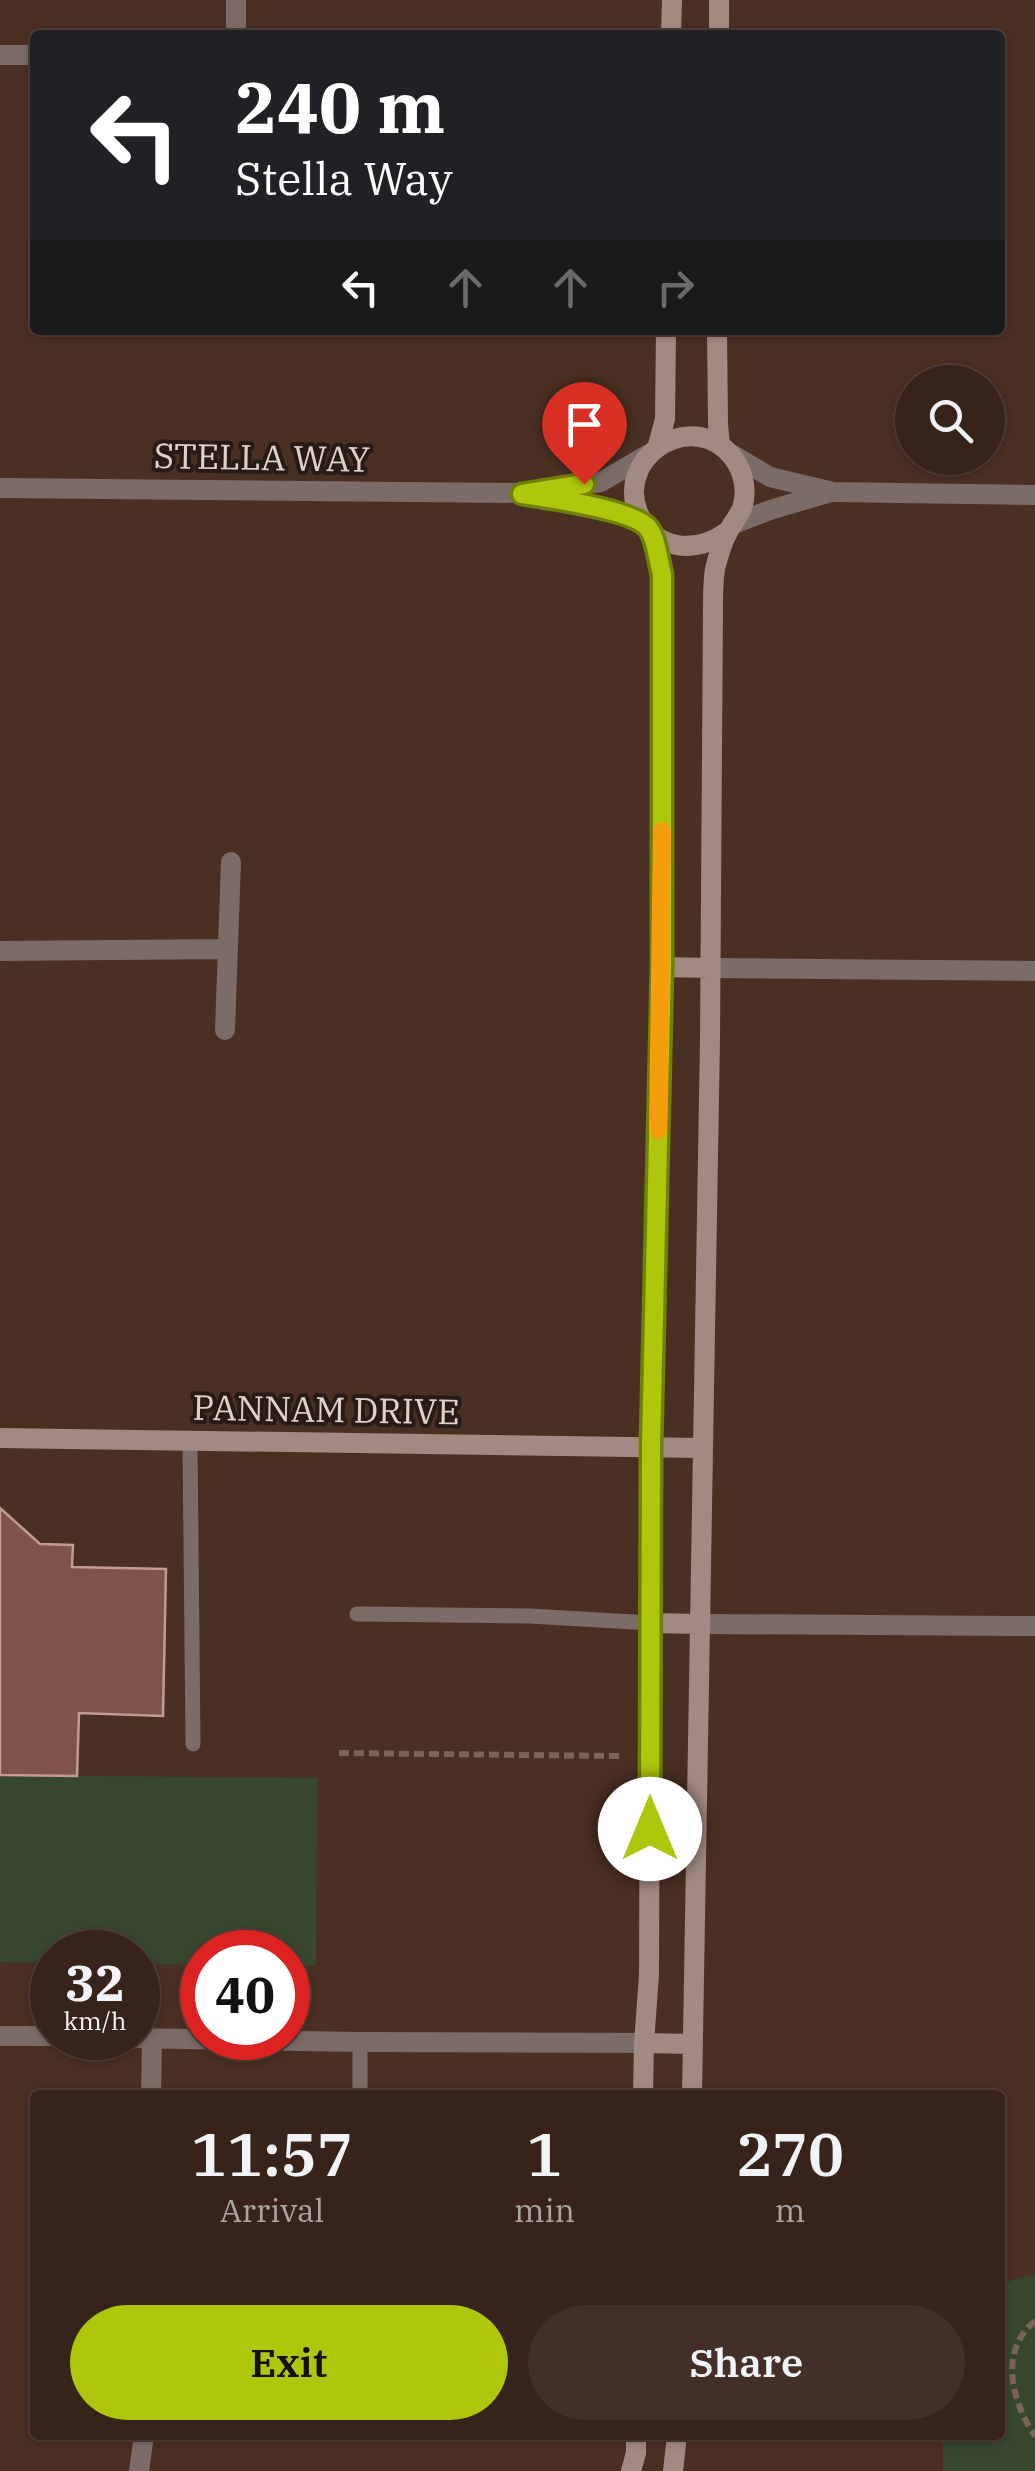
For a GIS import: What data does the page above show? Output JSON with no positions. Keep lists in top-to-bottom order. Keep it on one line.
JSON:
{"streets":{"street":["STELLA WAY","PANNAM DRIVE"]},"page":{"turn":["240 m","Stella Way"],"speed":"32 km/h","limit":"40","eta":["11:57","Arrival","1","min","270","m"],"buttons":["Exit","Share"]}}
